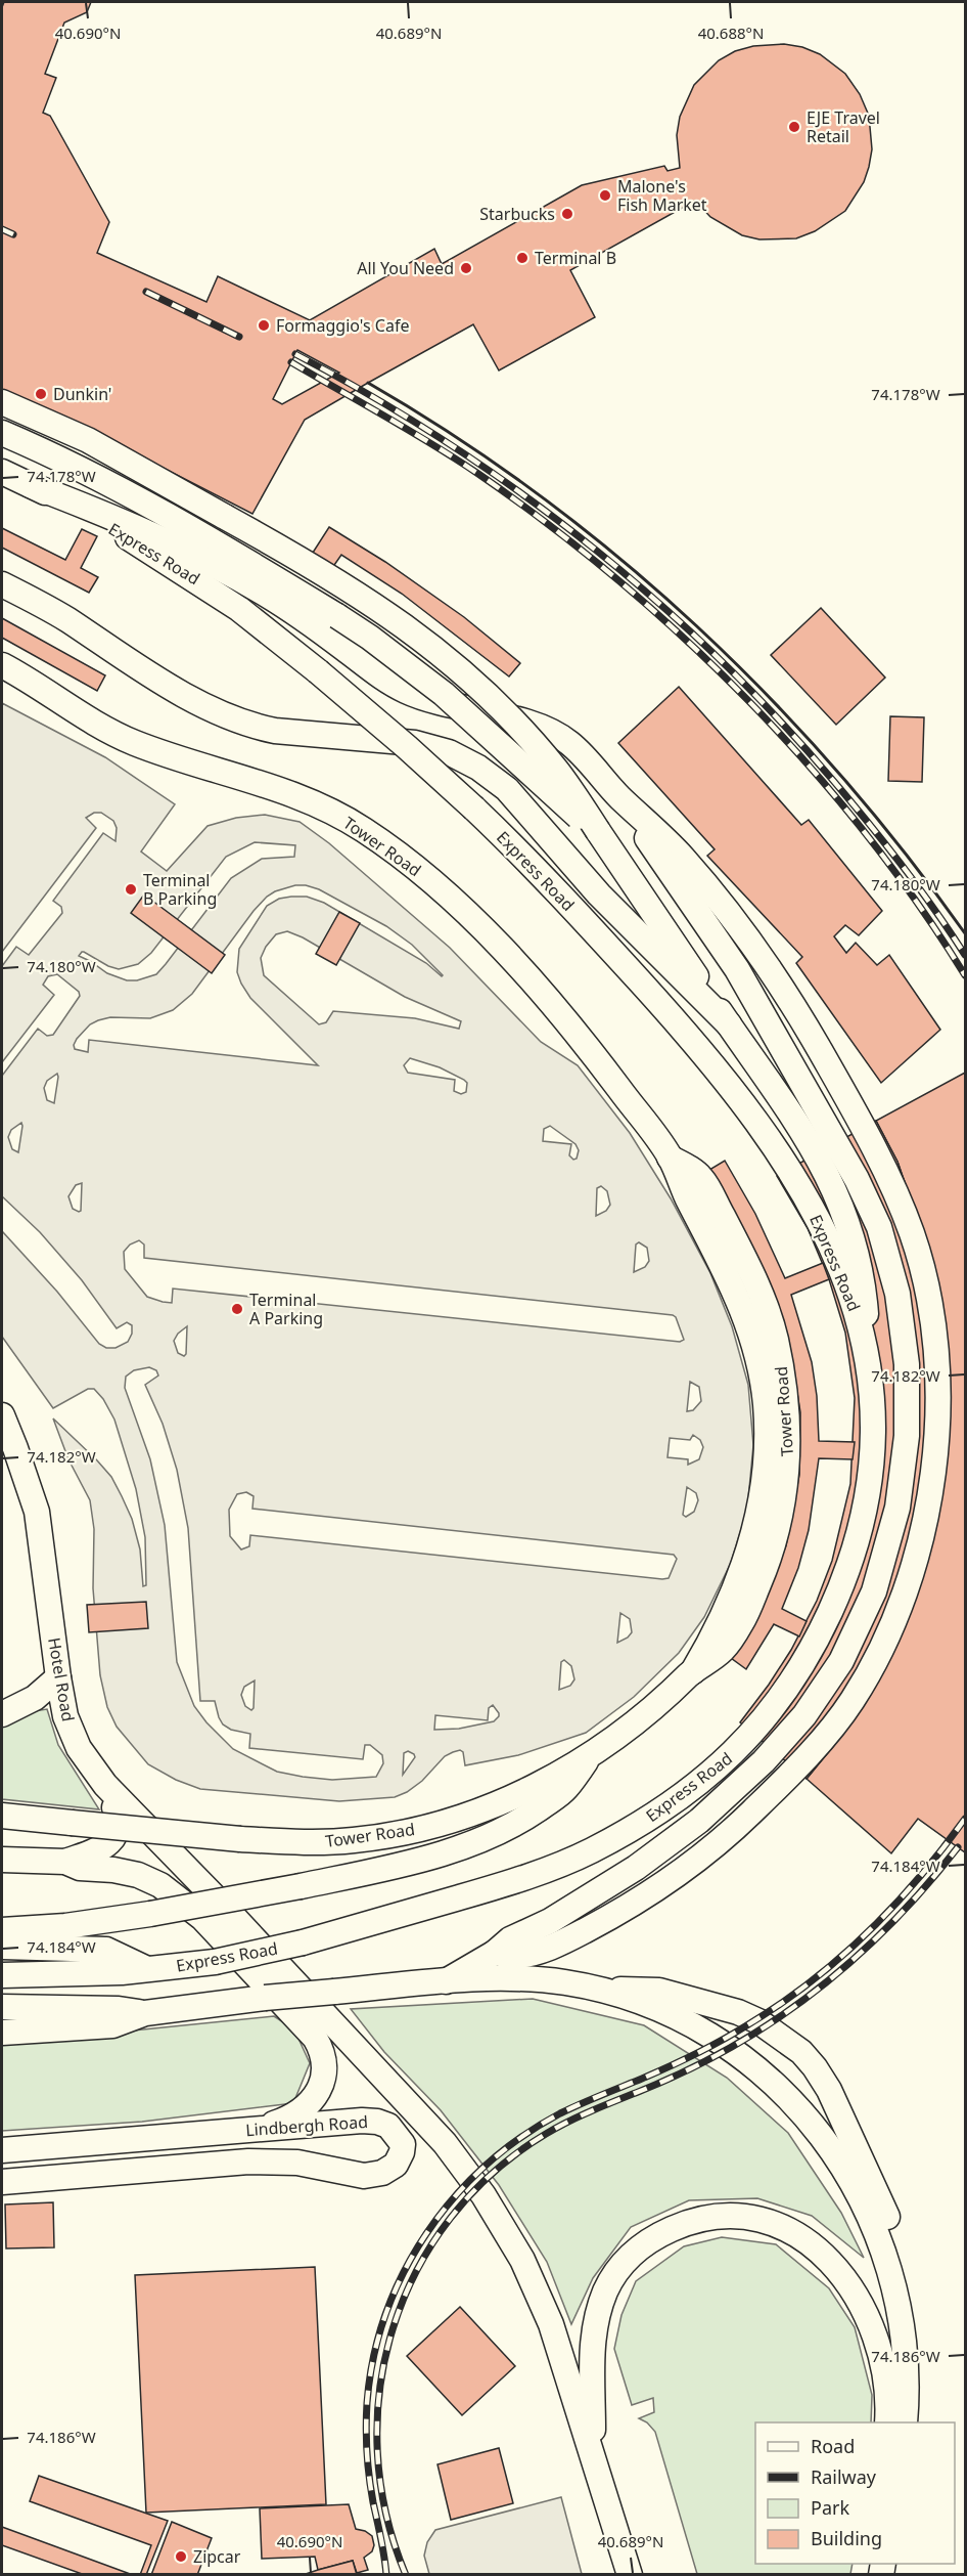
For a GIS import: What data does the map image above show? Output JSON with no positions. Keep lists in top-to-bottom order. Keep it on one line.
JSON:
{"streets":{"street":["Express Road","Tower Road","Hotel Road","Lindbergh Road"]},"places":["EJE Travel Retail","Malone's Fish Market","Starbucks","Terminal B","All You Need","Formaggio's Cafe","Dunkin'","Terminal B Parking","Terminal A Parking","Zipcar"],"legend":["Road","Railway","Park","Building"],"coordinates":["40.690°N","40.689°N","40.688°N","74.178°W","74.180°W","74.182°W","74.184°W","74.186°W"]}
